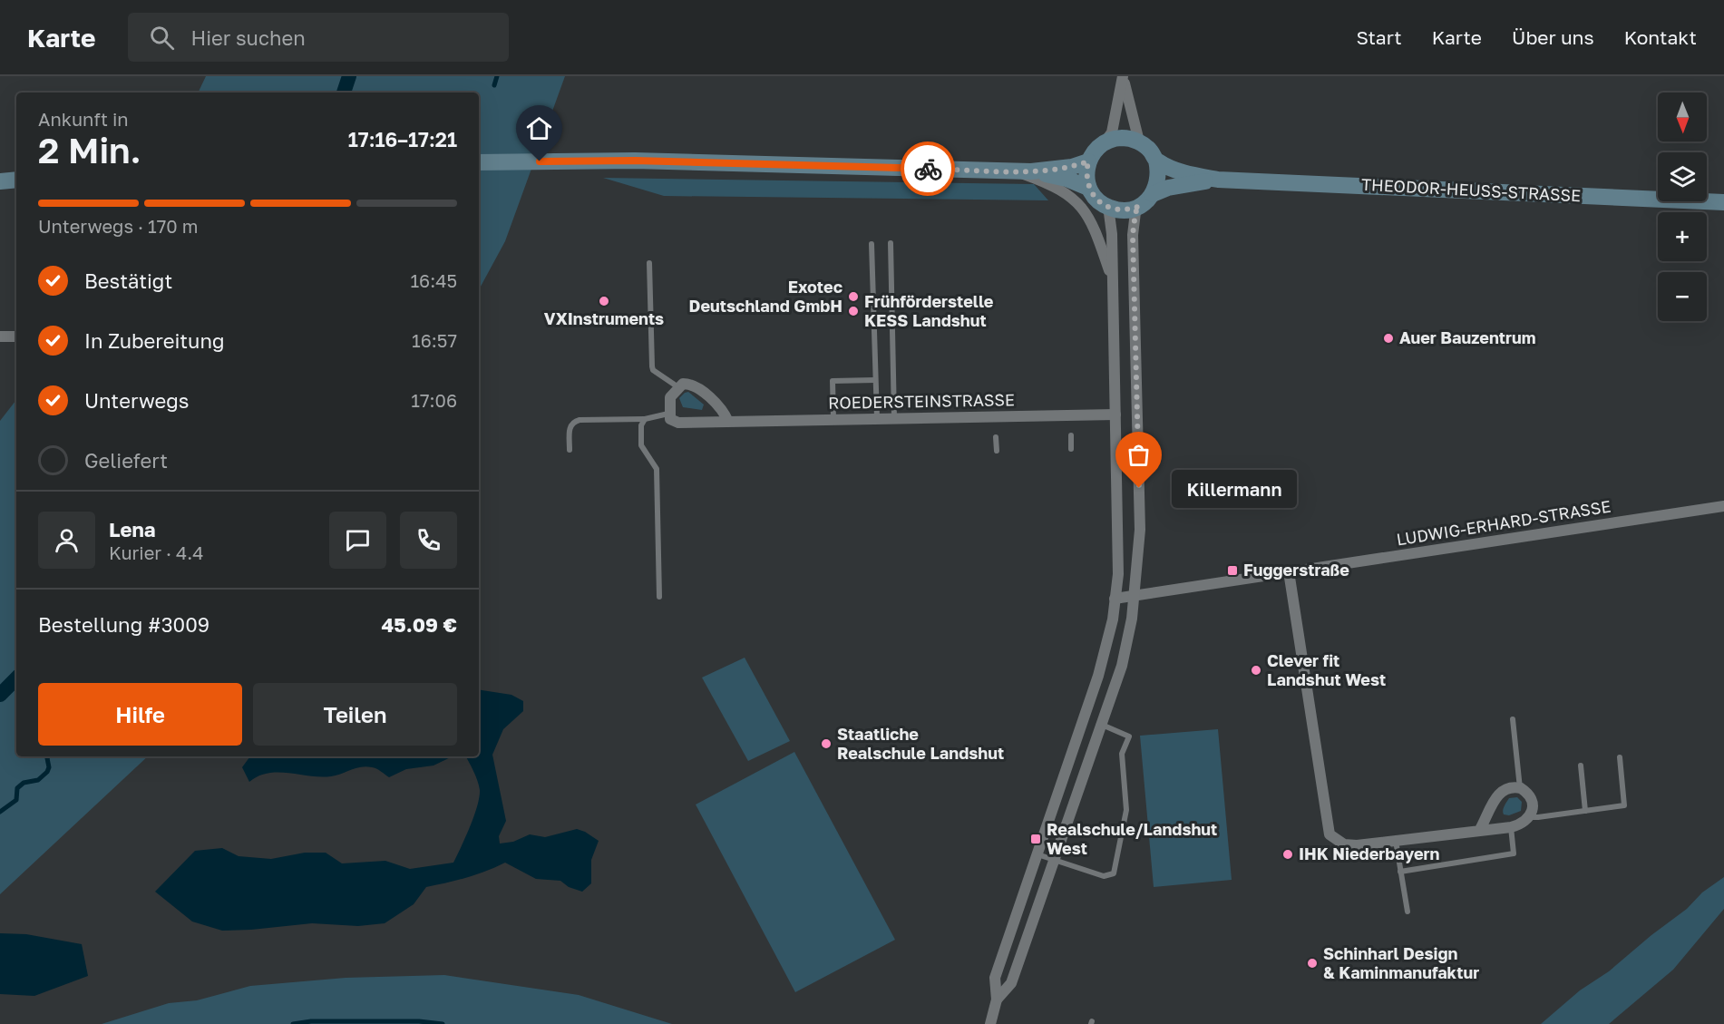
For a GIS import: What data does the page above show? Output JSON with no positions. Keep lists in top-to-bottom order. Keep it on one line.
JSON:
{"streets":{"main road":["THEODOR-HEUSS-STRASSE"],"street":["ROEDERSTEINSTRASSE","LUDWIG-ERHARD-STRASSE"]},"places":{"other":["Exotec Deutschland GmbH","VXInstruments","Frühförderstelle KESS Landshut","Auer Bauzentrum","Killermann","Clever fit Landshut West","Staatliche Realschule Landshut","IHK Niederbayern","Schinharl Design & Kaminmanufaktur"],"transit":["Fuggerstraße","Realschule/Landshut West"]},"north":"bottom","page":{"header":"Karte","search":"Hier suchen","nav":["Start","Karte","Über uns","Kontakt"],"map_buttons":["+","−"],"heading":["2 Min.","Ankunft in","17:16–17:21"],"panel":["Lena","Kurier · 4.4","Bestellung #3009","45.09 €"],"bar":"Unterwegs · 170 m","list":[["Bestätigt","16:45"],["In Zubereitung","16:57"],["Unterwegs","17:06"],"Geliefert"],"bubble":"Killermann","buttons":["Hilfe","Teilen"]}}
